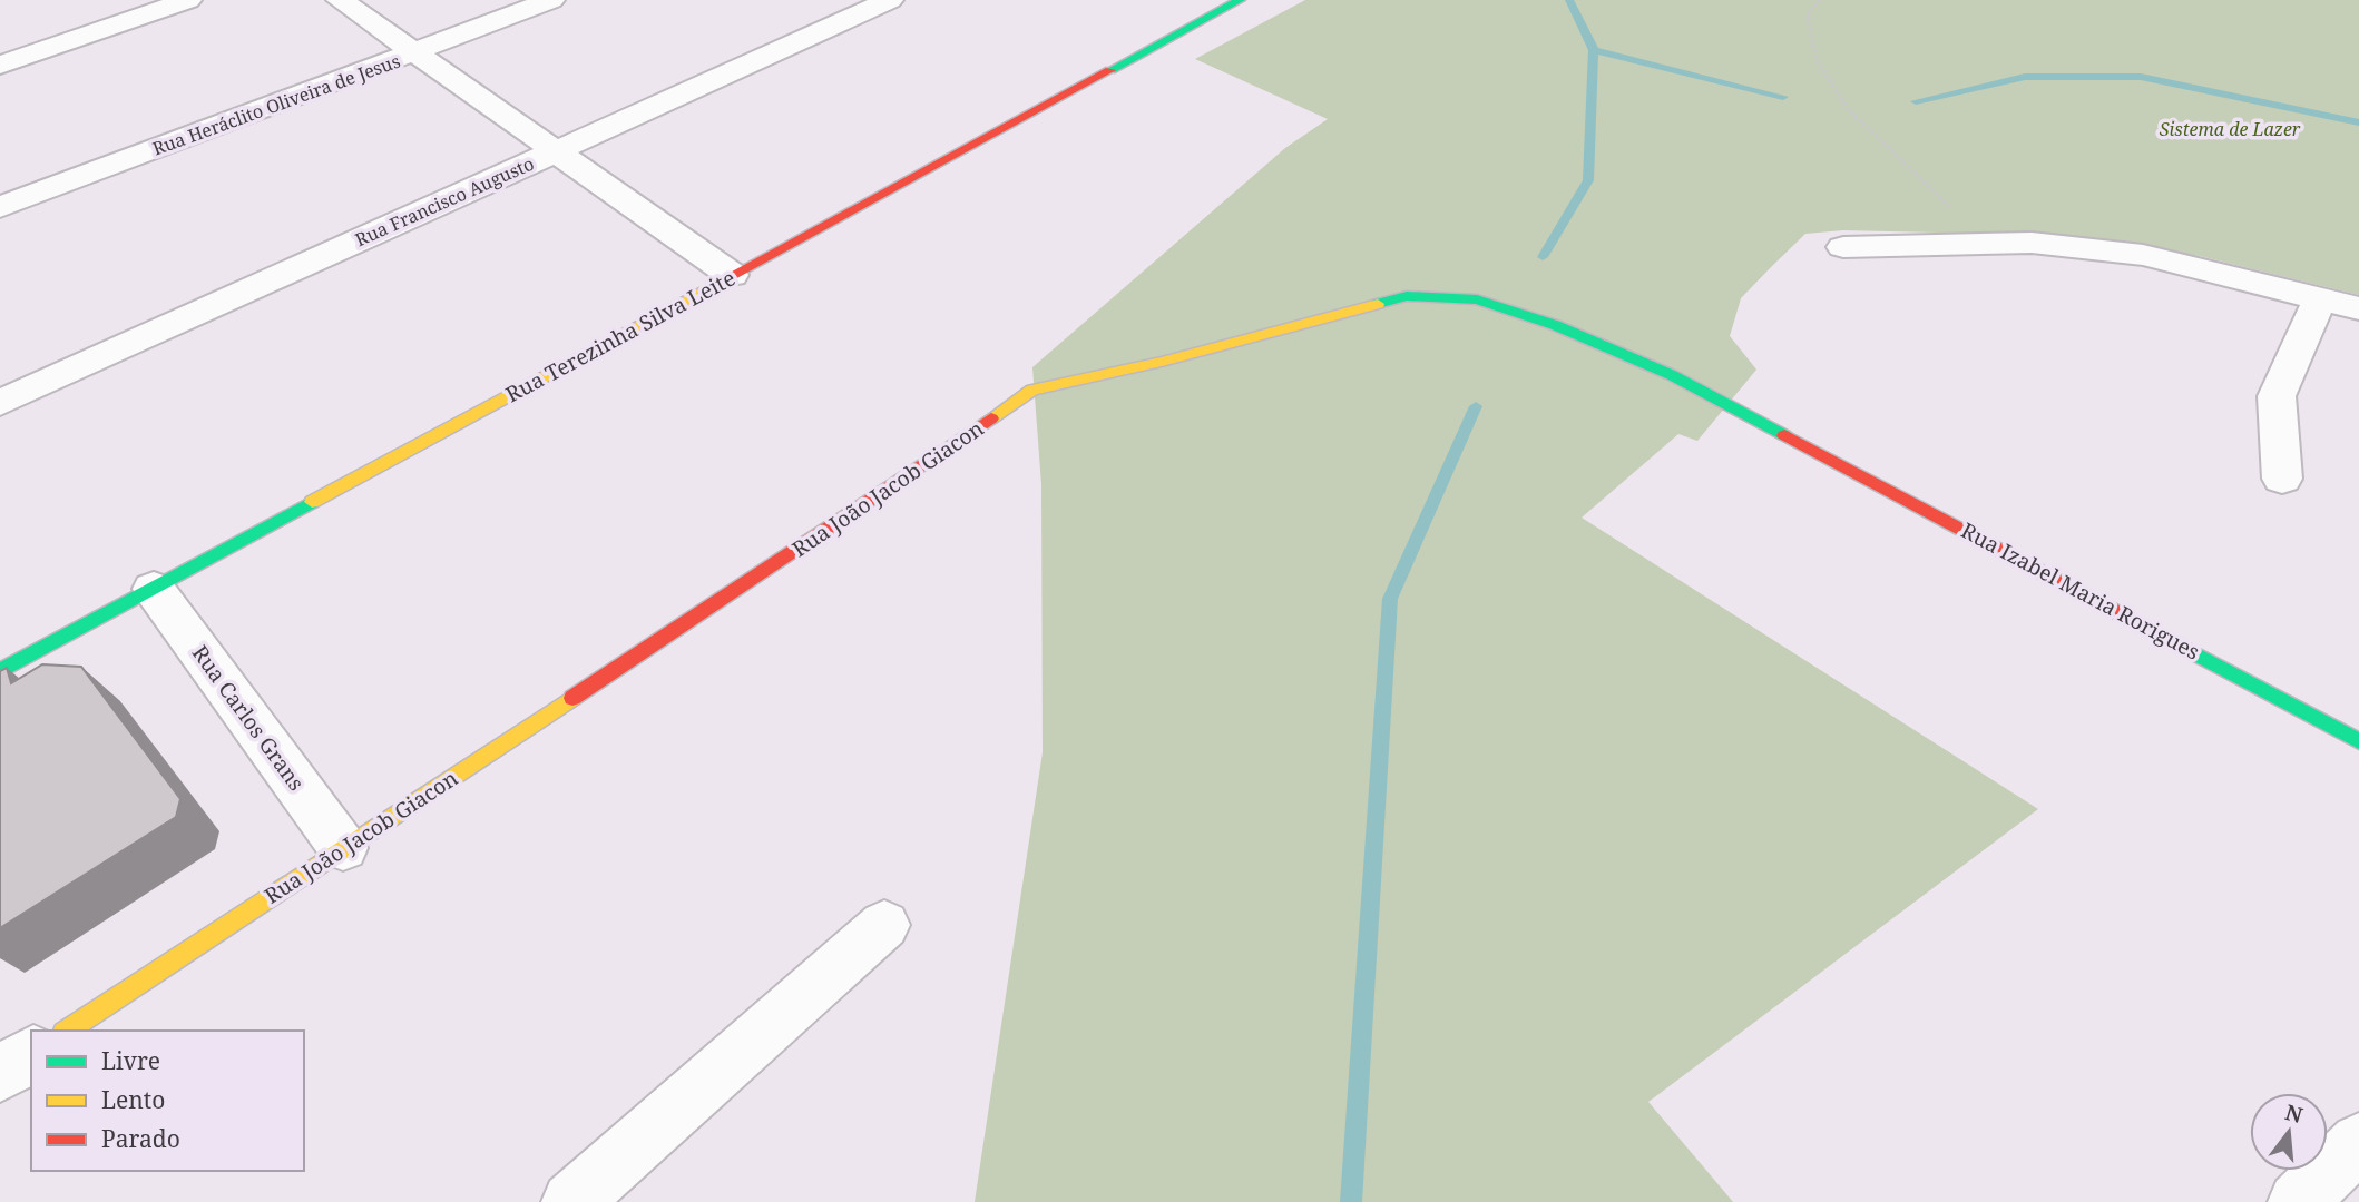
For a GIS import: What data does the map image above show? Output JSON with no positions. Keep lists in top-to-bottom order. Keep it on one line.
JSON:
{"streets":{"street":["Rua Heráclito Oliveira de Jesus","Rua Francisco Augusto","Rua Terezinha Silva Leite","Rua João Jacob Giacon","Rua Izabel Maria Rorigues","Rua Carlos Grans"]},"crossings":[["Rua Terezinha Silva Leite","Rua Carlos Grans"],["Rua João Jacob Giacon","Rua Izabel Maria Rorigues"],["Rua João Jacob Giacon","Rua Carlos Grans"]],"parks":["Sistema de Lazer"],"legend":["Livre","Lento","Parado"],"north":"top"}
